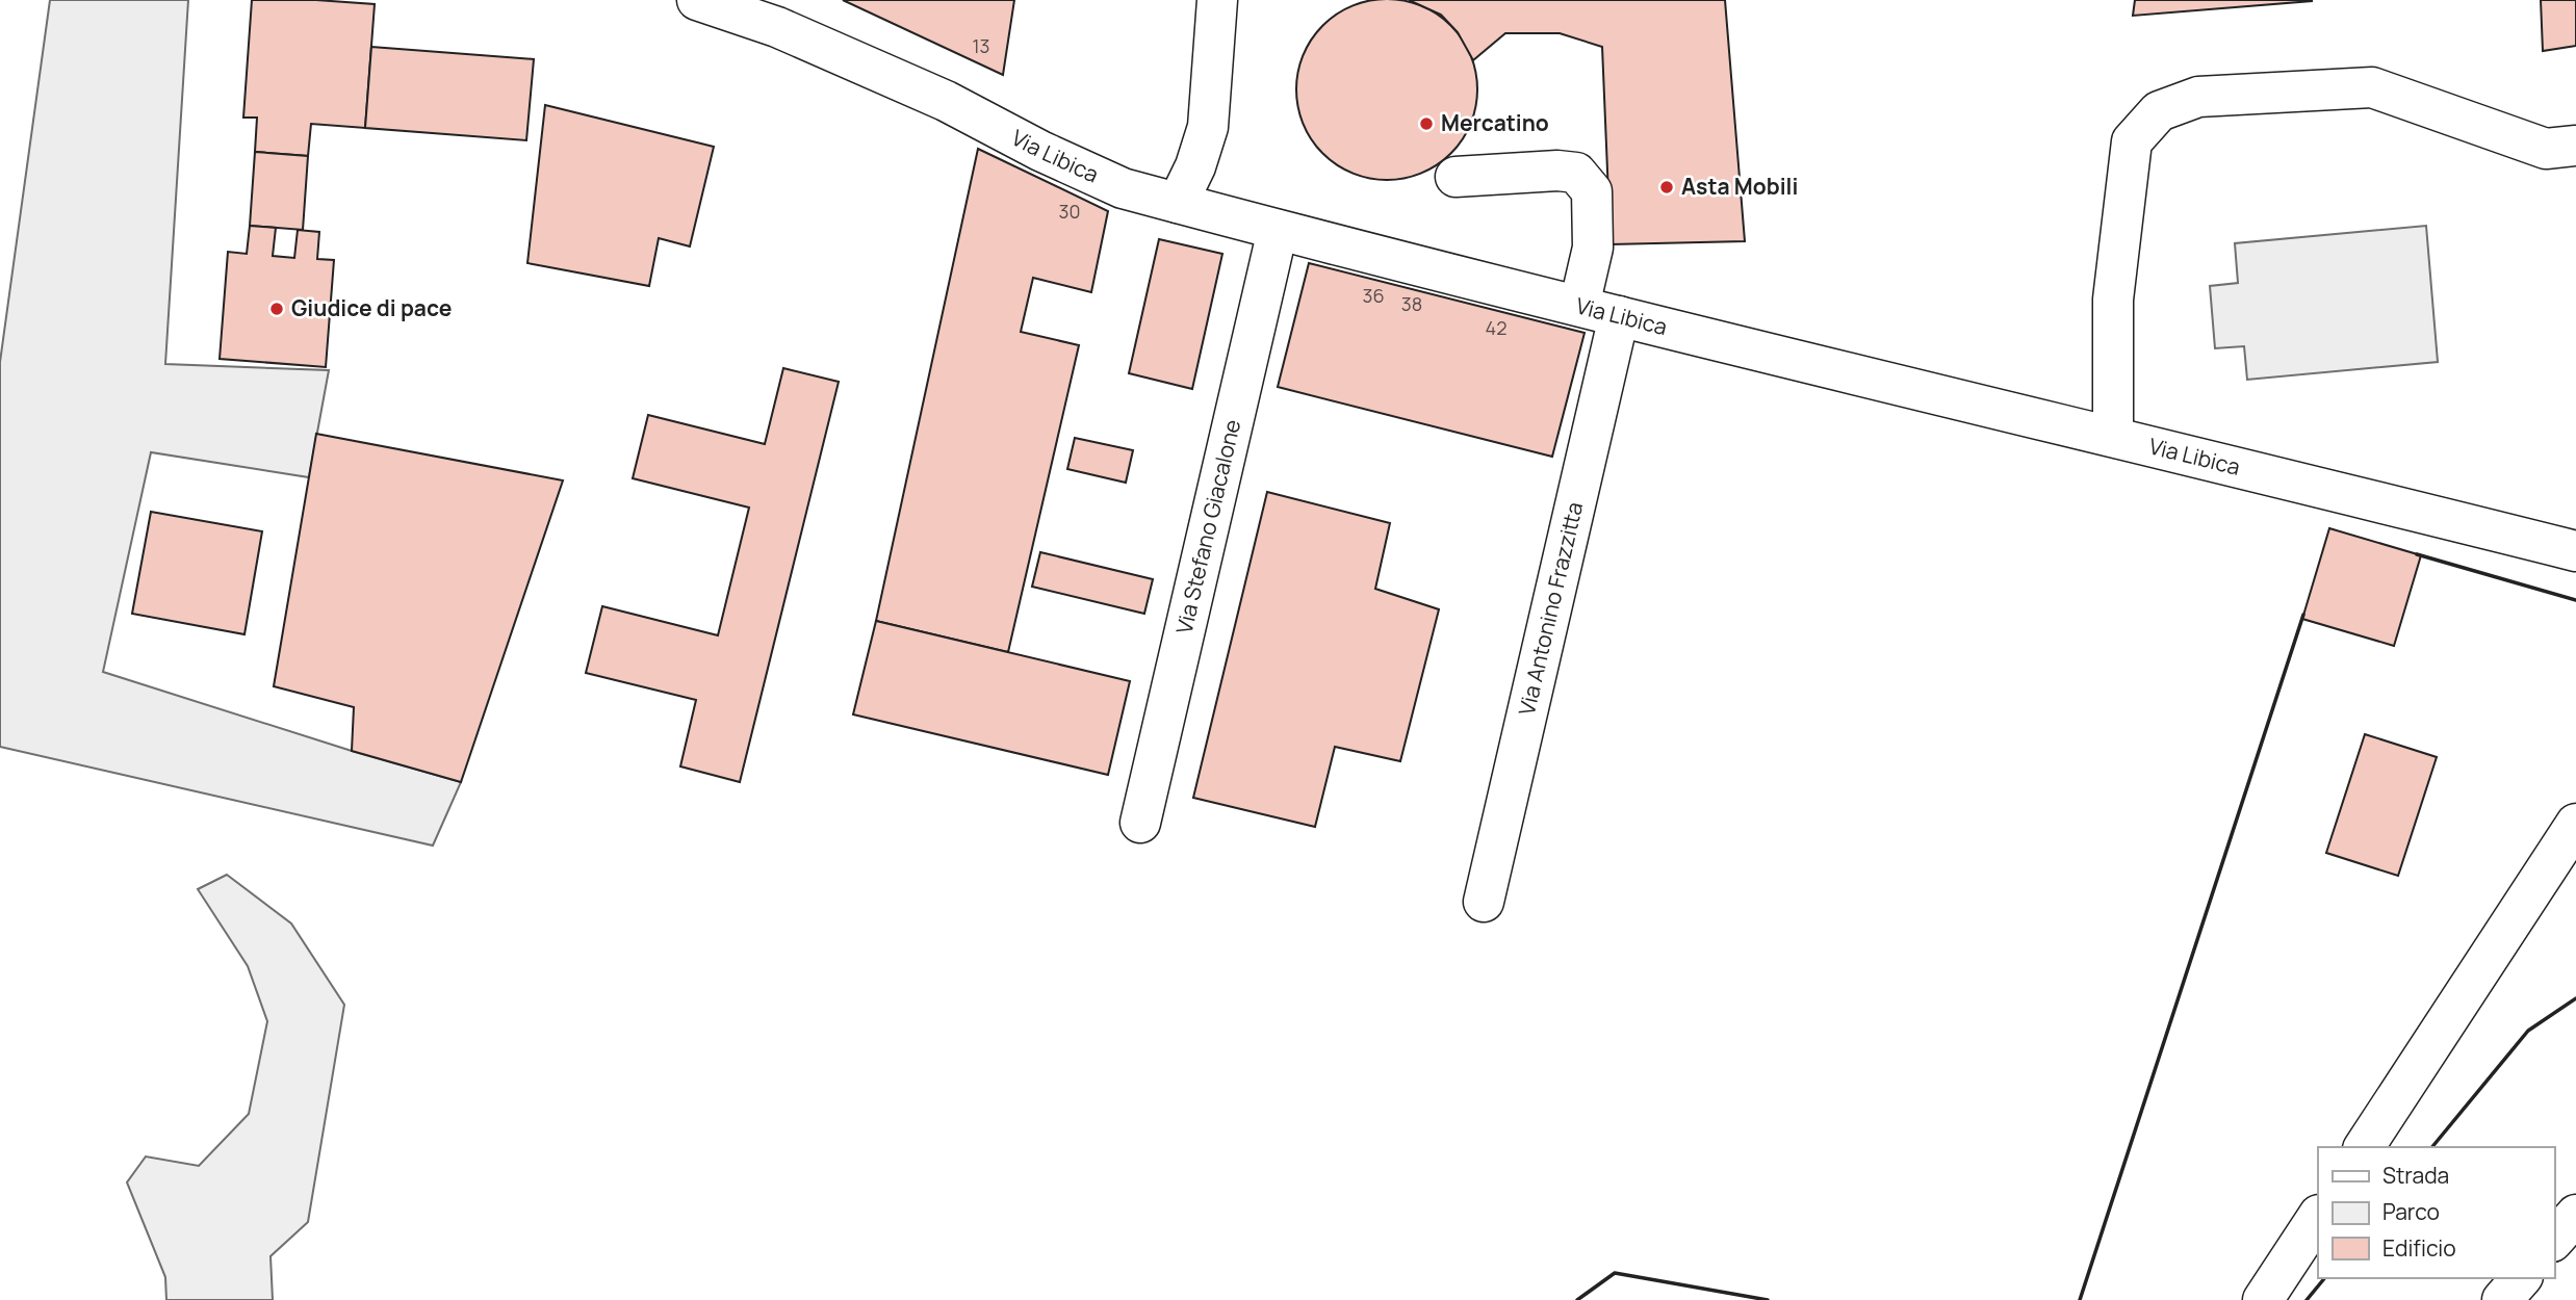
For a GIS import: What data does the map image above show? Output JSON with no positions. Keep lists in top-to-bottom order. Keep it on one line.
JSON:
{"streets":{"main road":["Via Libica","Via Stefano Giacalone","Via Antonino Frazzitta"]},"crossings":[["Via Libica","Via Stefano Giacalone"],["Via Libica","Via Antonino Frazzitta"]],"places":["Mercatino","Asta Mobili","Giudice di pace"],"house_numbers":["13","30","36","38","42"],"legend":["Strada","Parco","Edificio"]}
